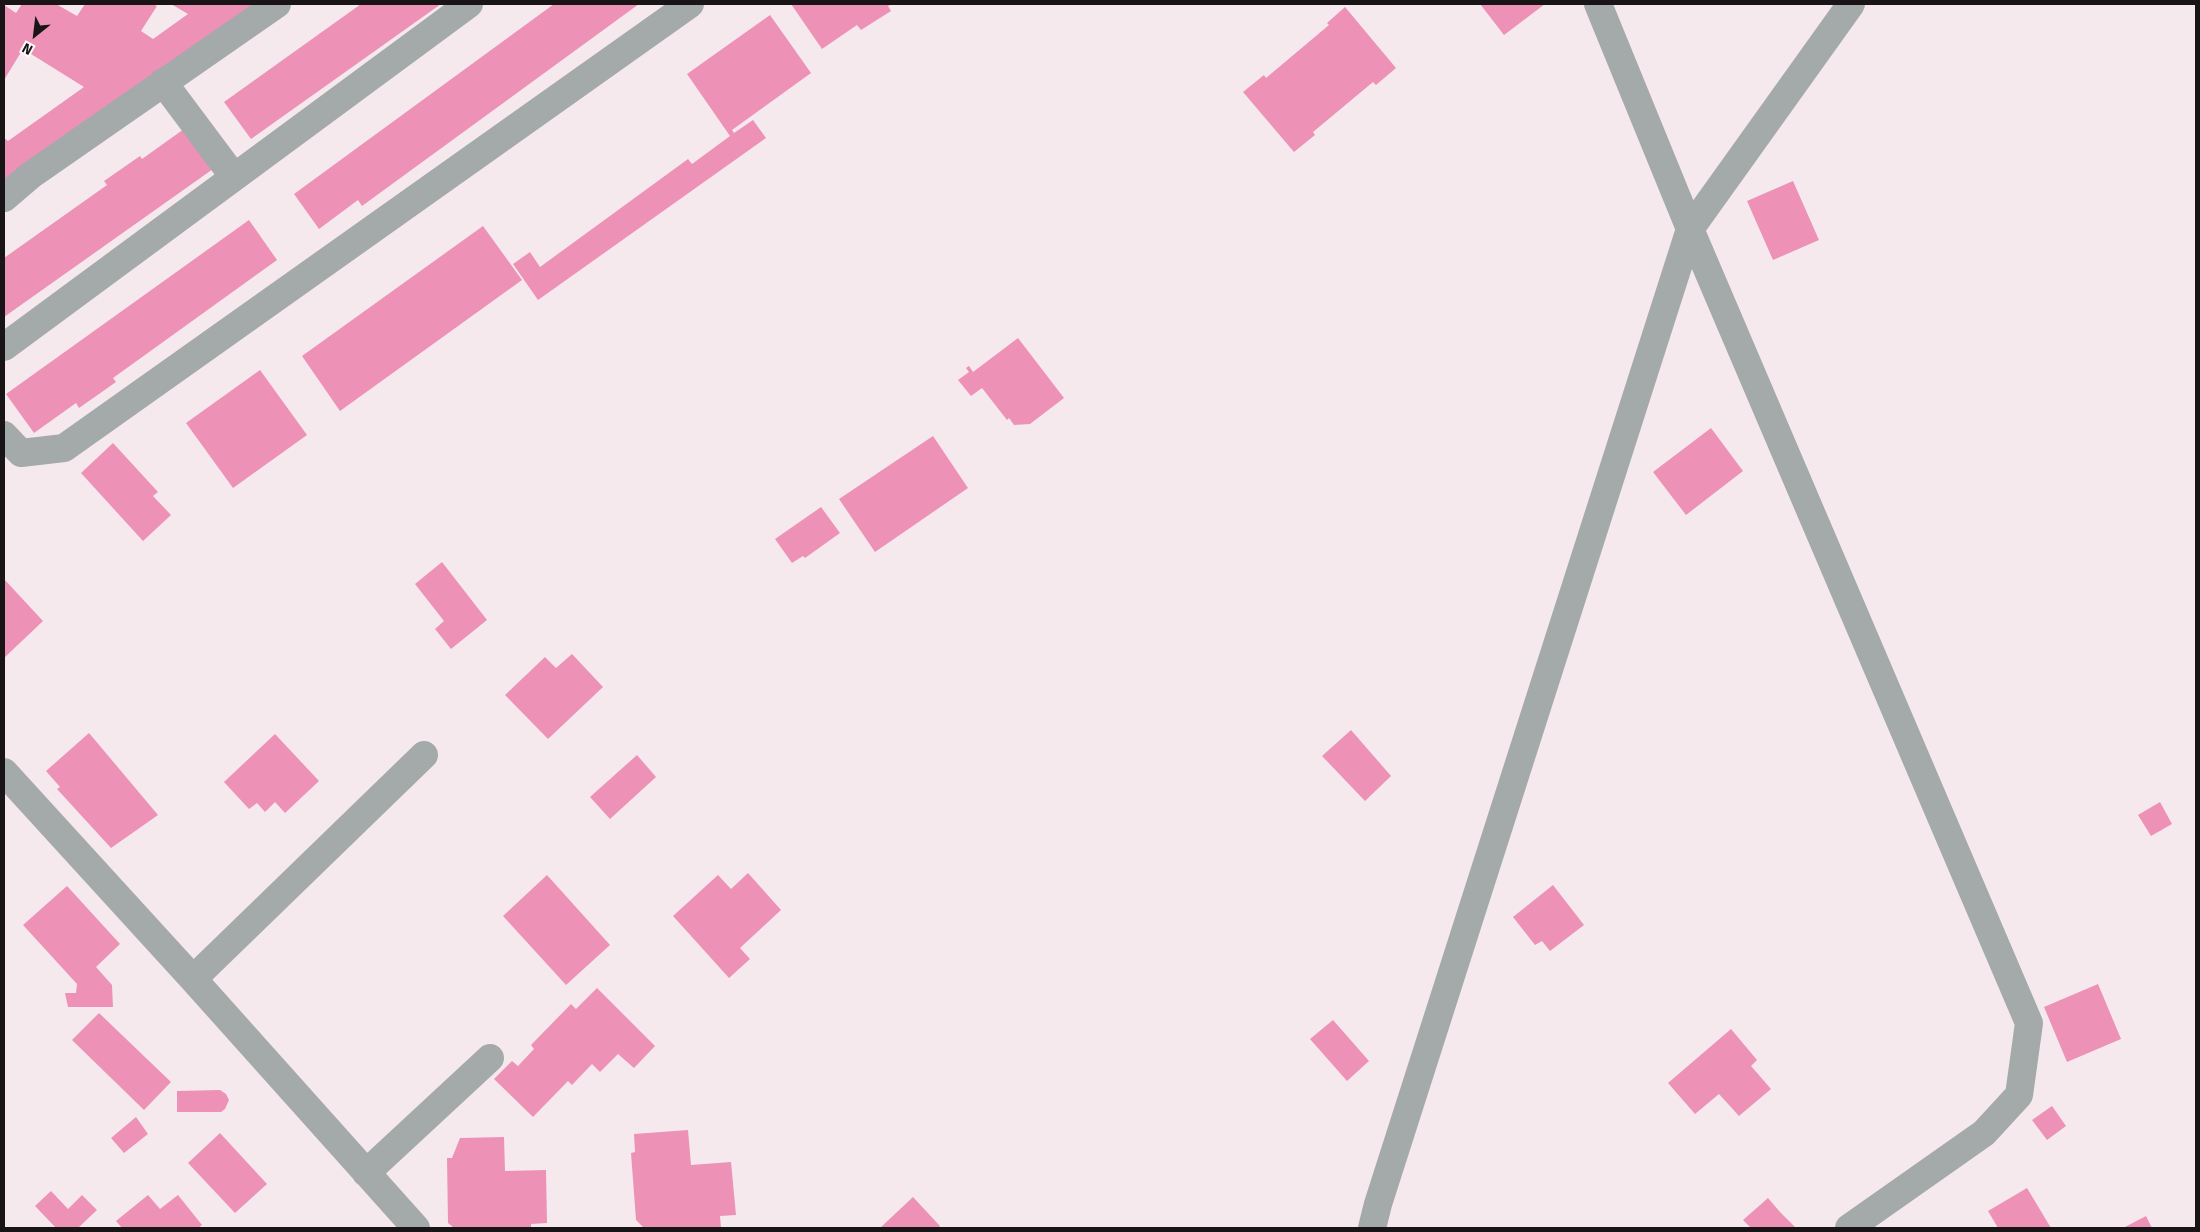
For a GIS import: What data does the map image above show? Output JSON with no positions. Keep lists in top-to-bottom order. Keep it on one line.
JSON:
{"north":"bottom left"}
